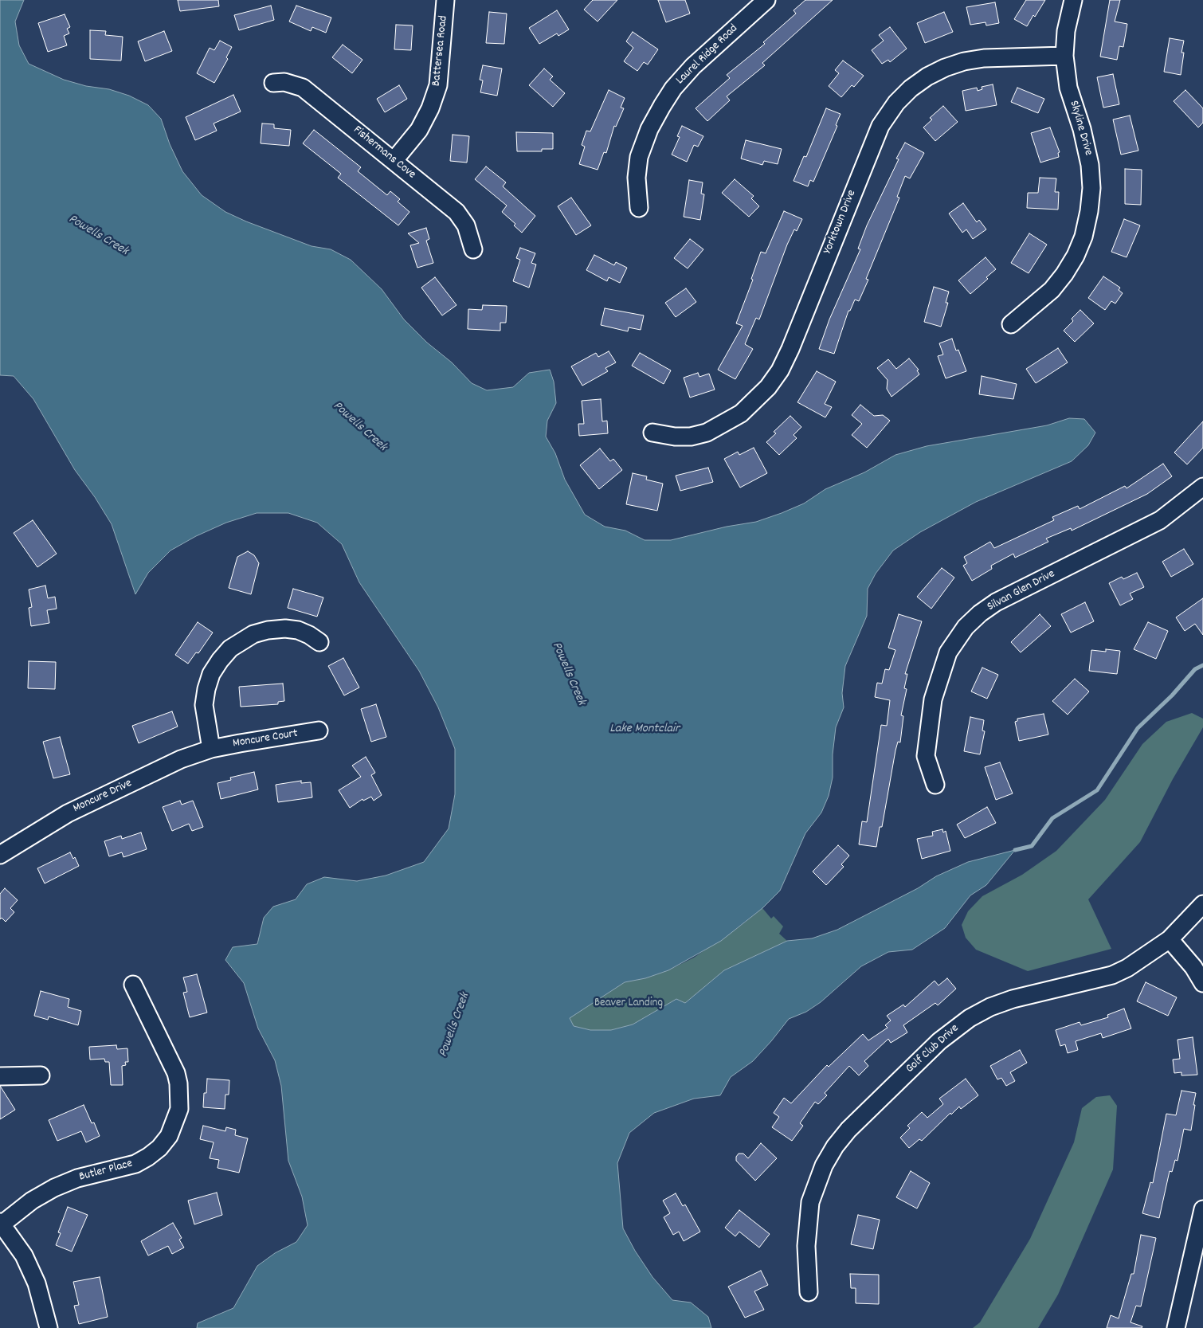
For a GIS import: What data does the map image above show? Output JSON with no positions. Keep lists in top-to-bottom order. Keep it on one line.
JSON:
{"streets":{"street":["Battersea Road","Laurel Ridge Road","Skyline Drive","Fishermans Cove","Yorktown Drive","Silvan Glen Drive","Moncure Court","Moncure Drive","Golf Club Drive","Butler Place"]},"crossings":[["Battersea Road","Fishermans Cove"],["Skyline Drive","Yorktown Drive"],["Moncure Court","Moncure Drive"]],"water":["Powells Creek","Lake Montclair"],"parks":["Beaver Landing"]}
